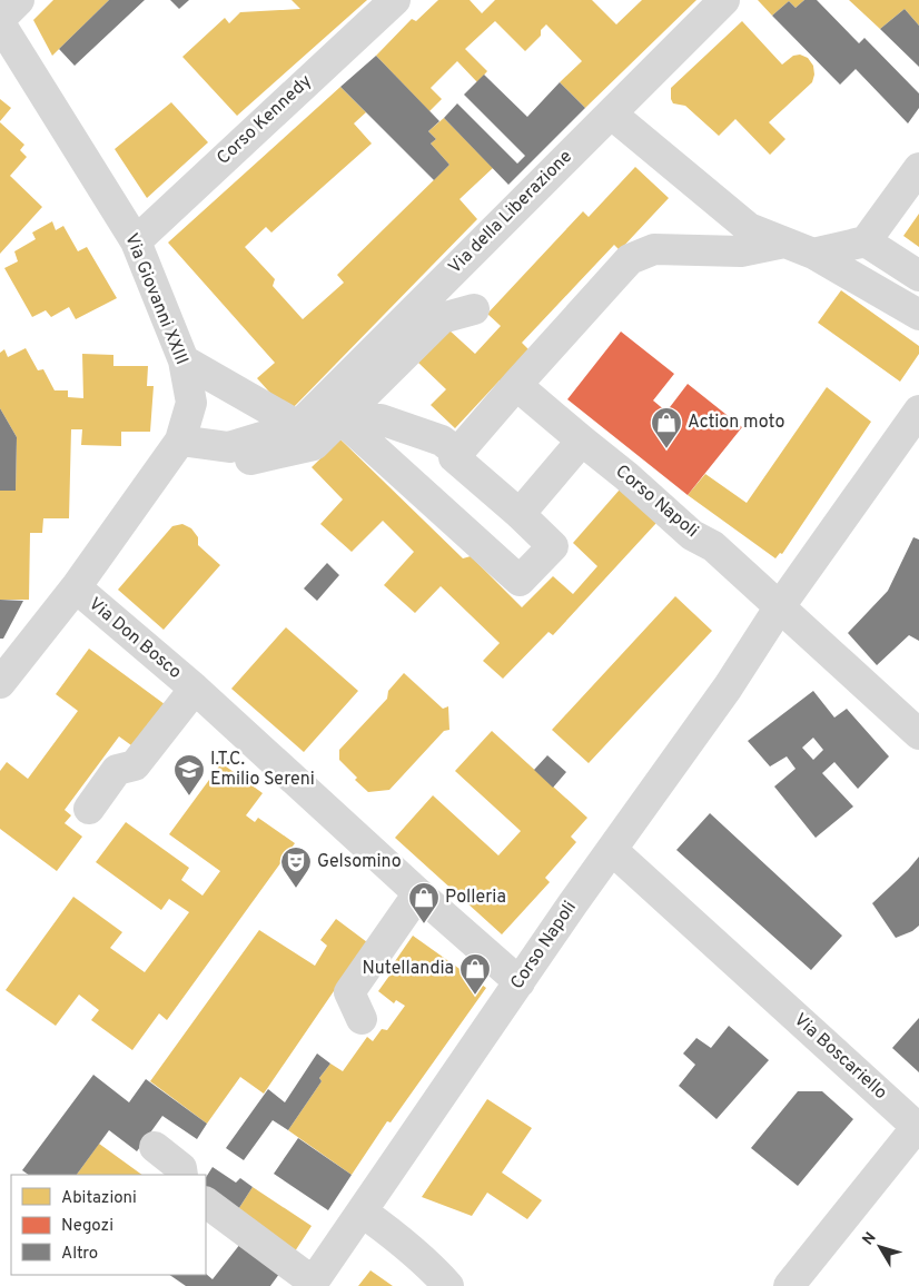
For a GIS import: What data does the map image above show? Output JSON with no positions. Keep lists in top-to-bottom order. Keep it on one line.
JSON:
{"streets":{"street":["Corso Kennedy","Via della Liberazione","Via Giovanni XXIII","Corso Napoli","Via Don Bosco","Via Boscariello"]},"crossings":[["Corso Kennedy","Via Giovanni XXIII"],["Via della Liberazione","Via Giovanni XXIII"],["Via Giovanni XXIII","Via Don Bosco"],["Corso Napoli","Via Don Bosco"],["Corso Napoli","Via Boscariello"]],"places":{"shop":["Action moto","Polleria","Nutellandia"],"school or university":["I.T.C. Emilio Sereni"],"theatre":["Gelsomino"]},"legend":["Abitazioni","Negozi","Altro"],"north":"top left"}
